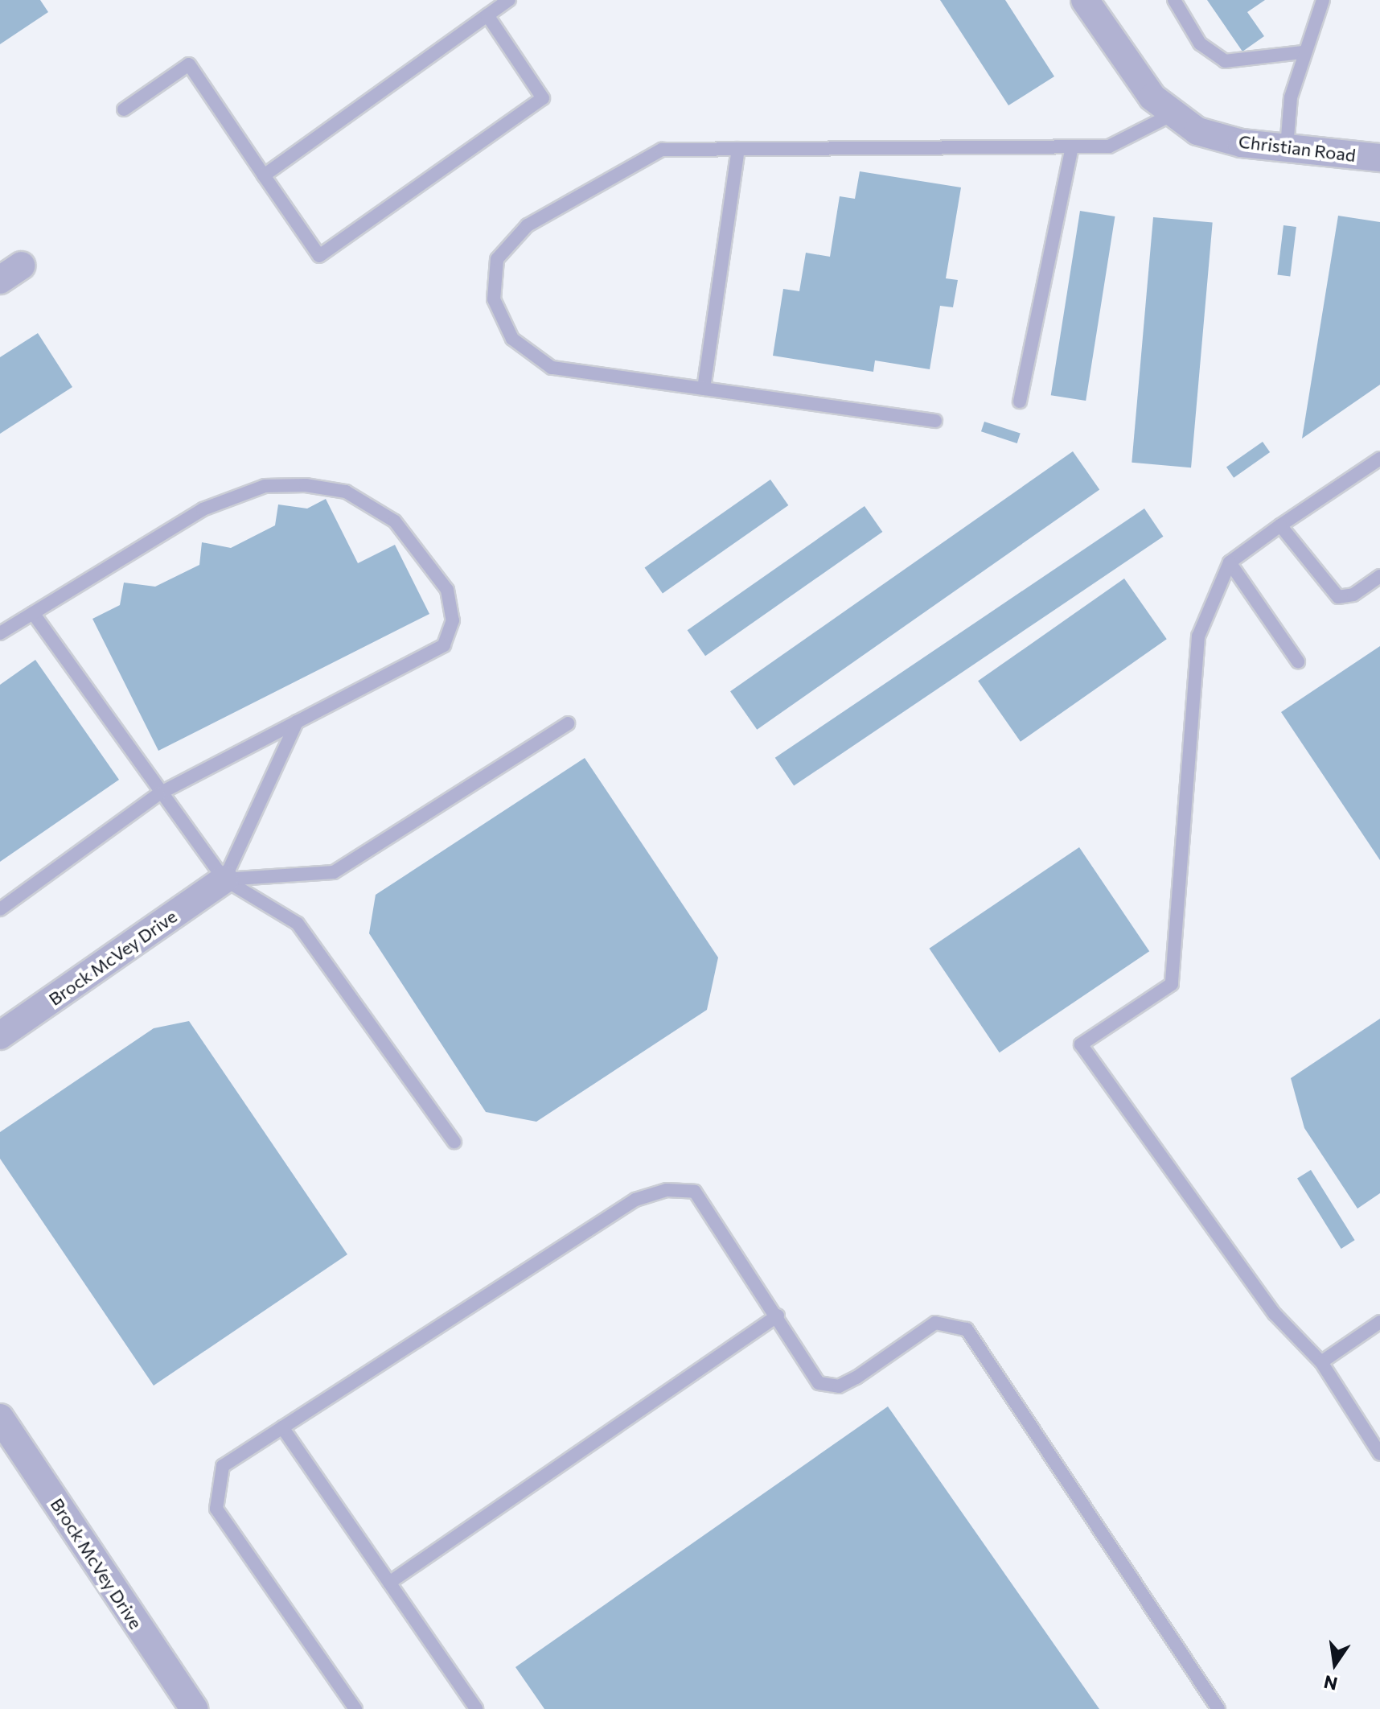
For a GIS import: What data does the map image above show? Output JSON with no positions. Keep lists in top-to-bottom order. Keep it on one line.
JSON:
{"streets":{"street":["Christian Road","Brock McVey Drive"]},"north":"bottom"}
